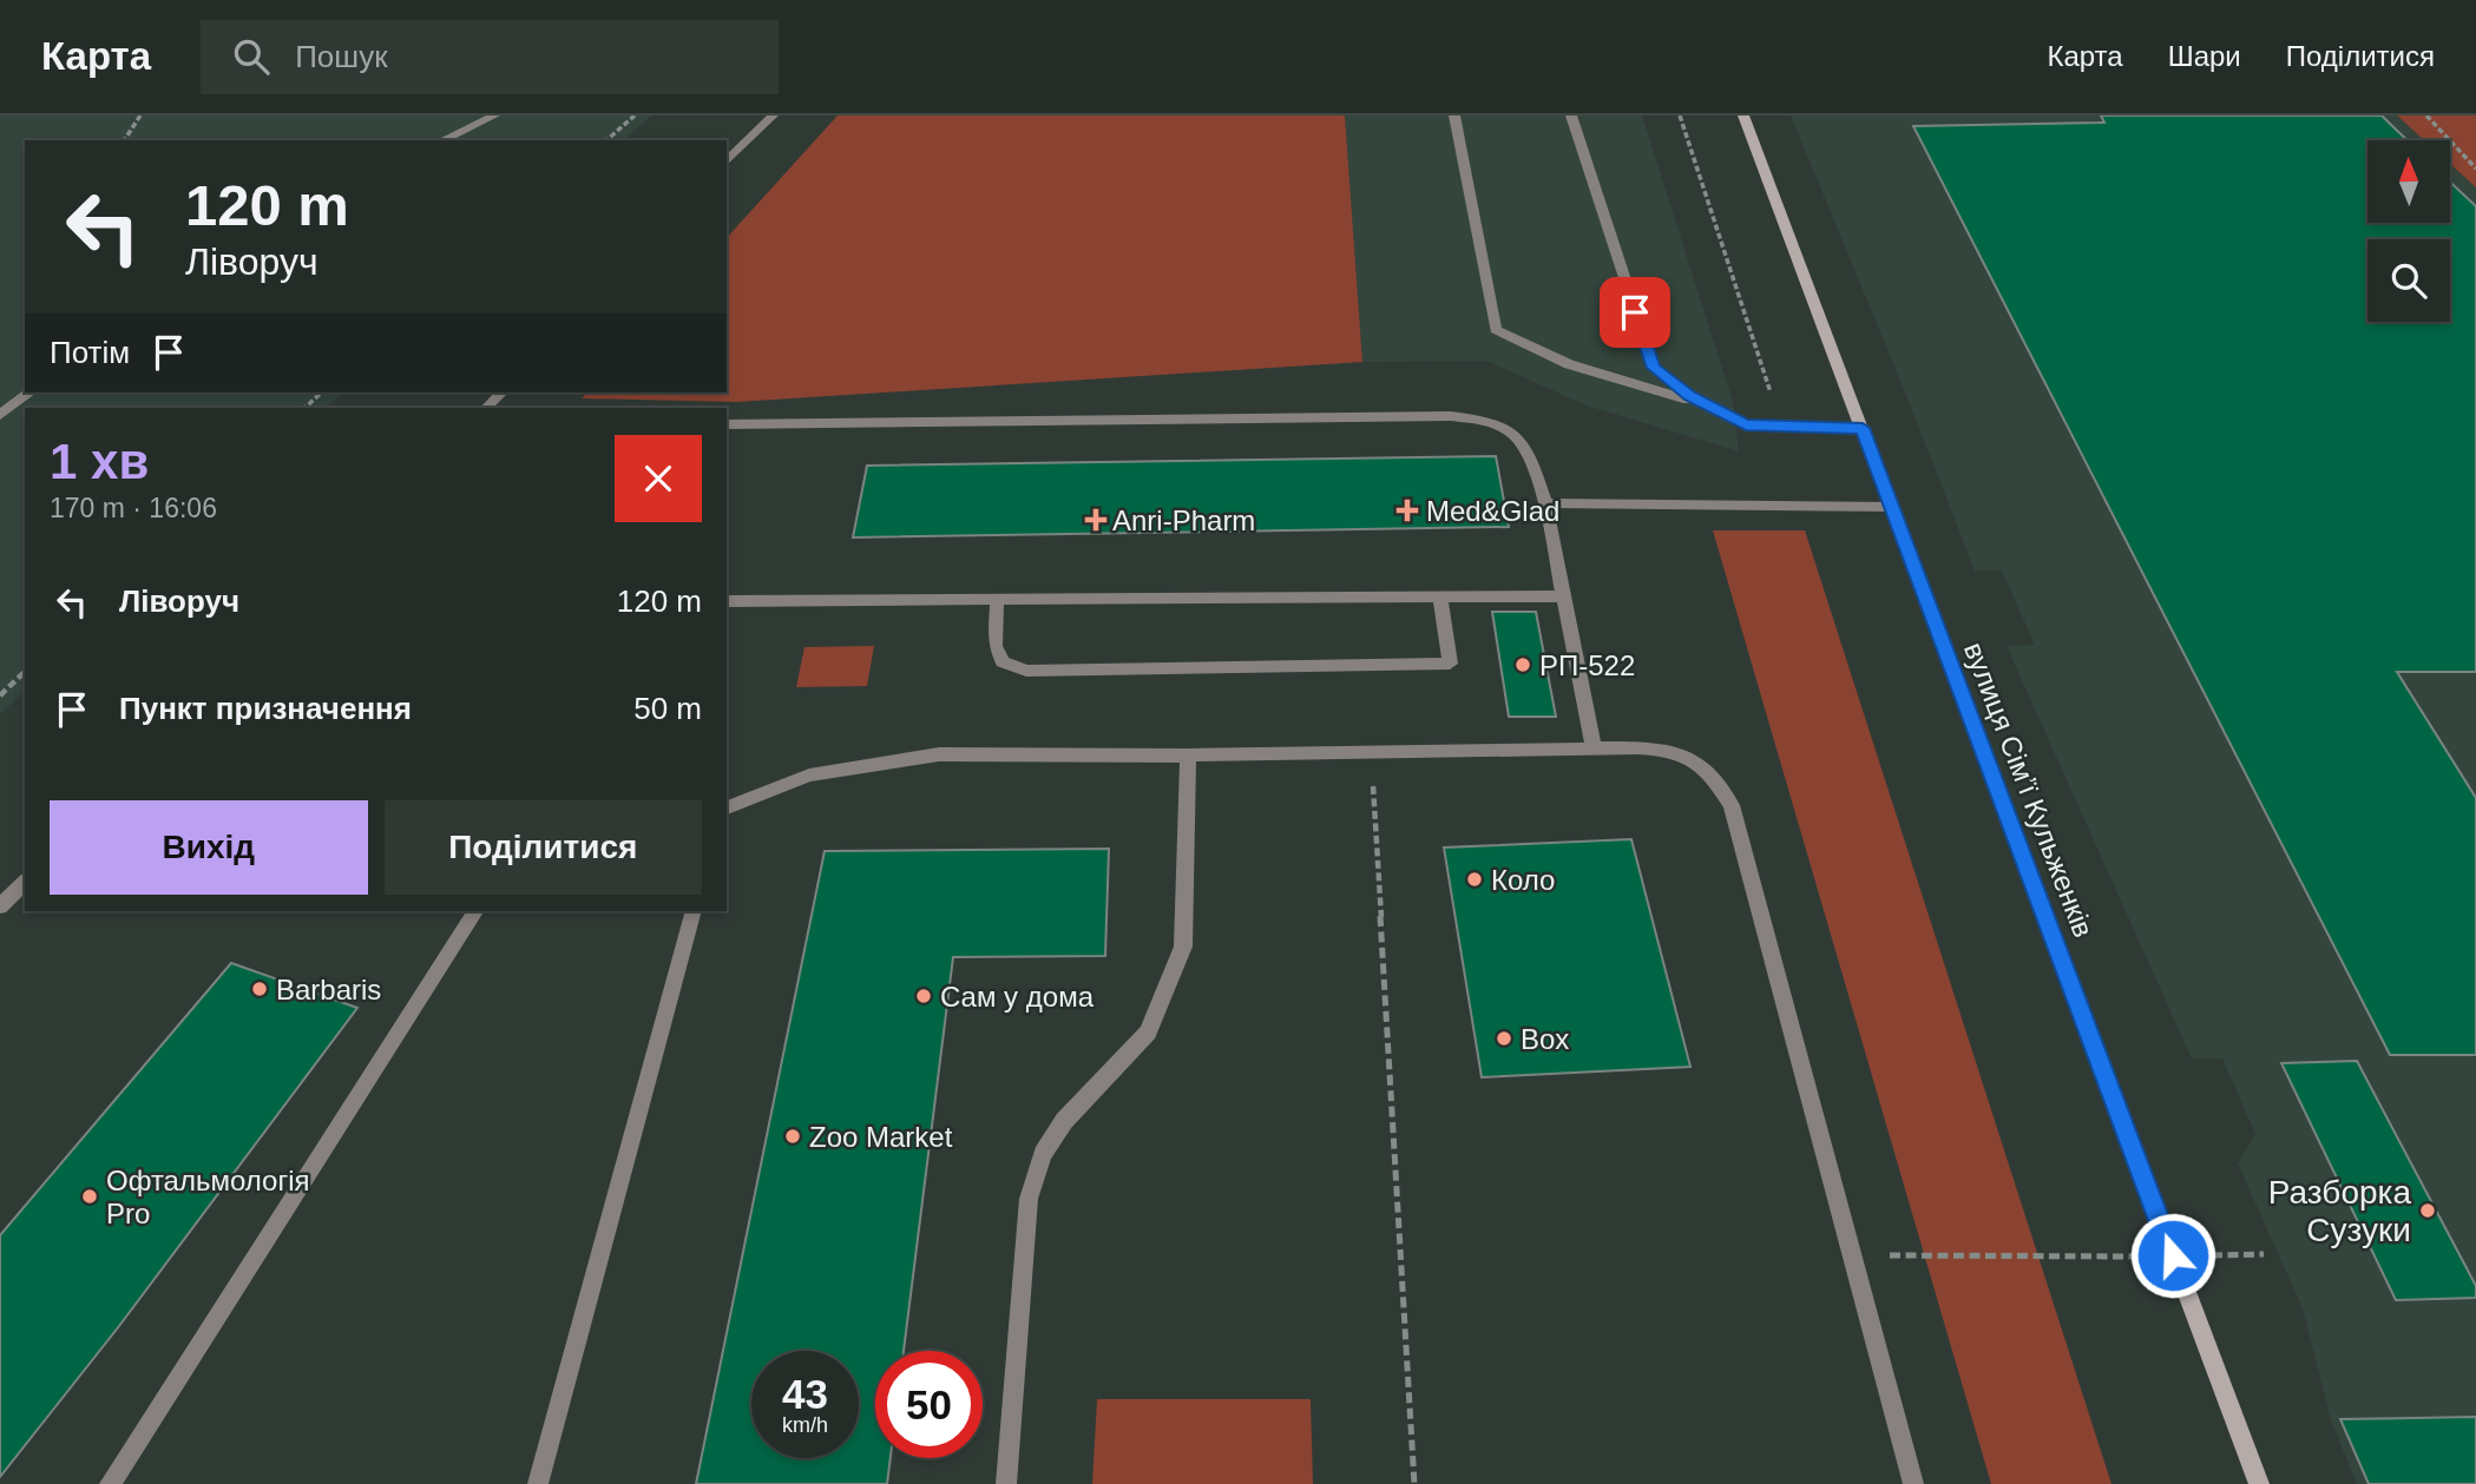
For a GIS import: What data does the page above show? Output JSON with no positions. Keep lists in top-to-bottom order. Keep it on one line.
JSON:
{"streets":{"main road":["вулиця Сімʼї Кульженків"]},"places":{"health":["Med&Glad","Anri-Pharm"],"other":["РП-522","Коло","Barbaris","Сам у дома","Box","Zoo Market","Офтальмологія Pro","Разборка Сузуки"]},"north":"top","page":{"header":"Карта","search":"Пошук","nav":["Карта","Шари","Поділитися"],"turn":["120 m","Ліворуч"],"then":"Потім","heading":["1 хв","170 m · 16:06"],"list":[{"name":"Ліворуч","value":"120 m"},{"name":"Пункт призначення","value":"50 m"}],"buttons":["Вихід","Поділитися"],"speed":"43 km/h","limit":"50"}}
